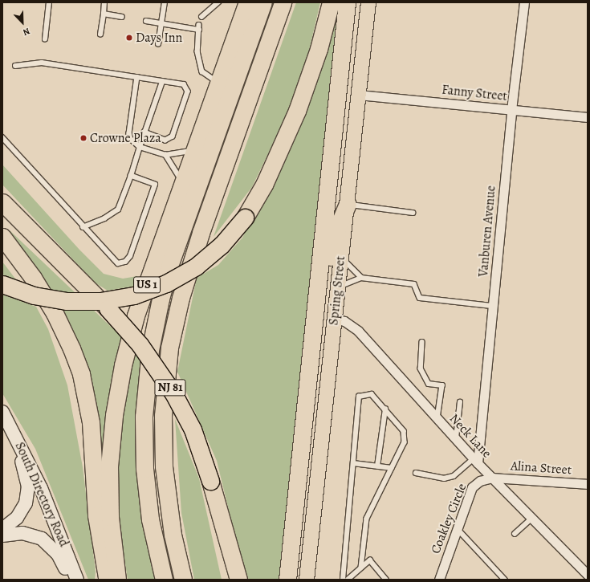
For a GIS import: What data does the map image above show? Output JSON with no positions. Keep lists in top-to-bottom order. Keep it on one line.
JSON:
{"streets":{"highway":["US 1","NJ 81"],"main road":["Spring Street"],"street":["Fanny Street","Vanburen Avenue","Neck Lane","Alina Street","South Directory Road","Coakley Circle"]},"crossings":[["Fanny Street","Vanburen Avenue"],["Fanny Street","Spring Street"],["Vanburen Avenue","Neck Lane"],["Spring Street","Neck Lane"],["Neck Lane","Alina Street"],["Neck Lane","Coakley Circle"],["Alina Street","Coakley Circle"]],"places":["Days Inn","Crowne Plaza"],"north":"bottom right"}
